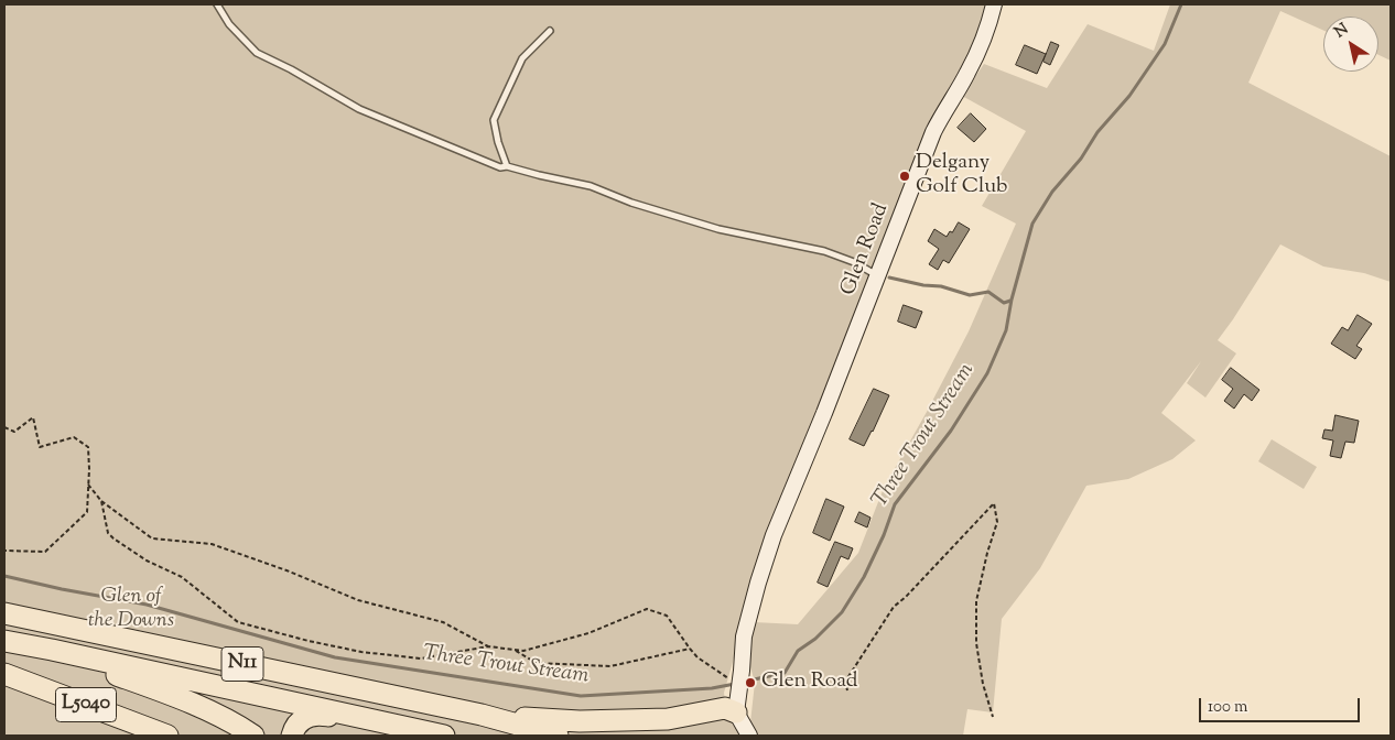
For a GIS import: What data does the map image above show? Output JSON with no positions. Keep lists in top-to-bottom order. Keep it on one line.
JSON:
{"streets":{"highway":["N11","L5040"],"main road":["Glen Road"]},"crossings":[["Glen Road","N11"]],"water":["Three Trout Stream"],"parks":["Glen of the Downs"],"places":["Delgany Golf Club","Glen Road"],"scale_bar":"100 m","north":"top left"}
